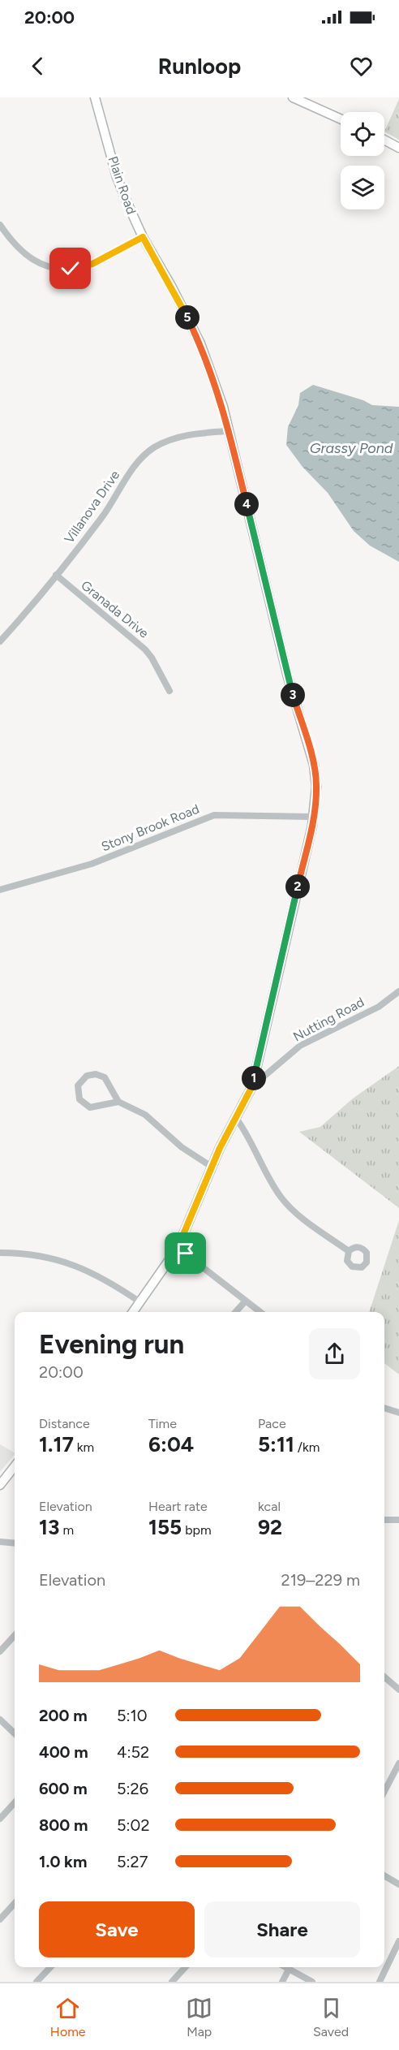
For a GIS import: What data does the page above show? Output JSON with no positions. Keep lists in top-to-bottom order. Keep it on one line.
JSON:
{"streets":{"main road":["Plain Road"],"street":["Villanova Drive","Granada Drive","Stony Brook Road","Nutting Road"]},"crossings":[["Plain Road","Villanova Drive"],["Plain Road","Stony Brook Road"],["Plain Road","Nutting Road"],["Villanova Drive","Granada Drive"]],"water":["Grassy Pond"],"page":{"status":"20:00","header":"Runloop","pins":["5","4","3","2","1"],"heading":["Evening run","20:00"],"stats":[["Distance","1.17 km"],["Time","6:04"],["Pace","5:11 /km"],["Elevation","13 m"],["Heart rate","155 bpm"],["kcal","92"]],"chart":["Elevation","219–229 m"],"list":[{"name":"200 m","note":"5:10"},{"name":"400 m","note":"4:52"},{"name":"600 m","note":"5:26"},{"name":"800 m","note":"5:02"},{"name":"1.0 km","note":"5:27"}],"buttons":["Save","Share"],"tabs":["Home","Map","Saved"]}}
